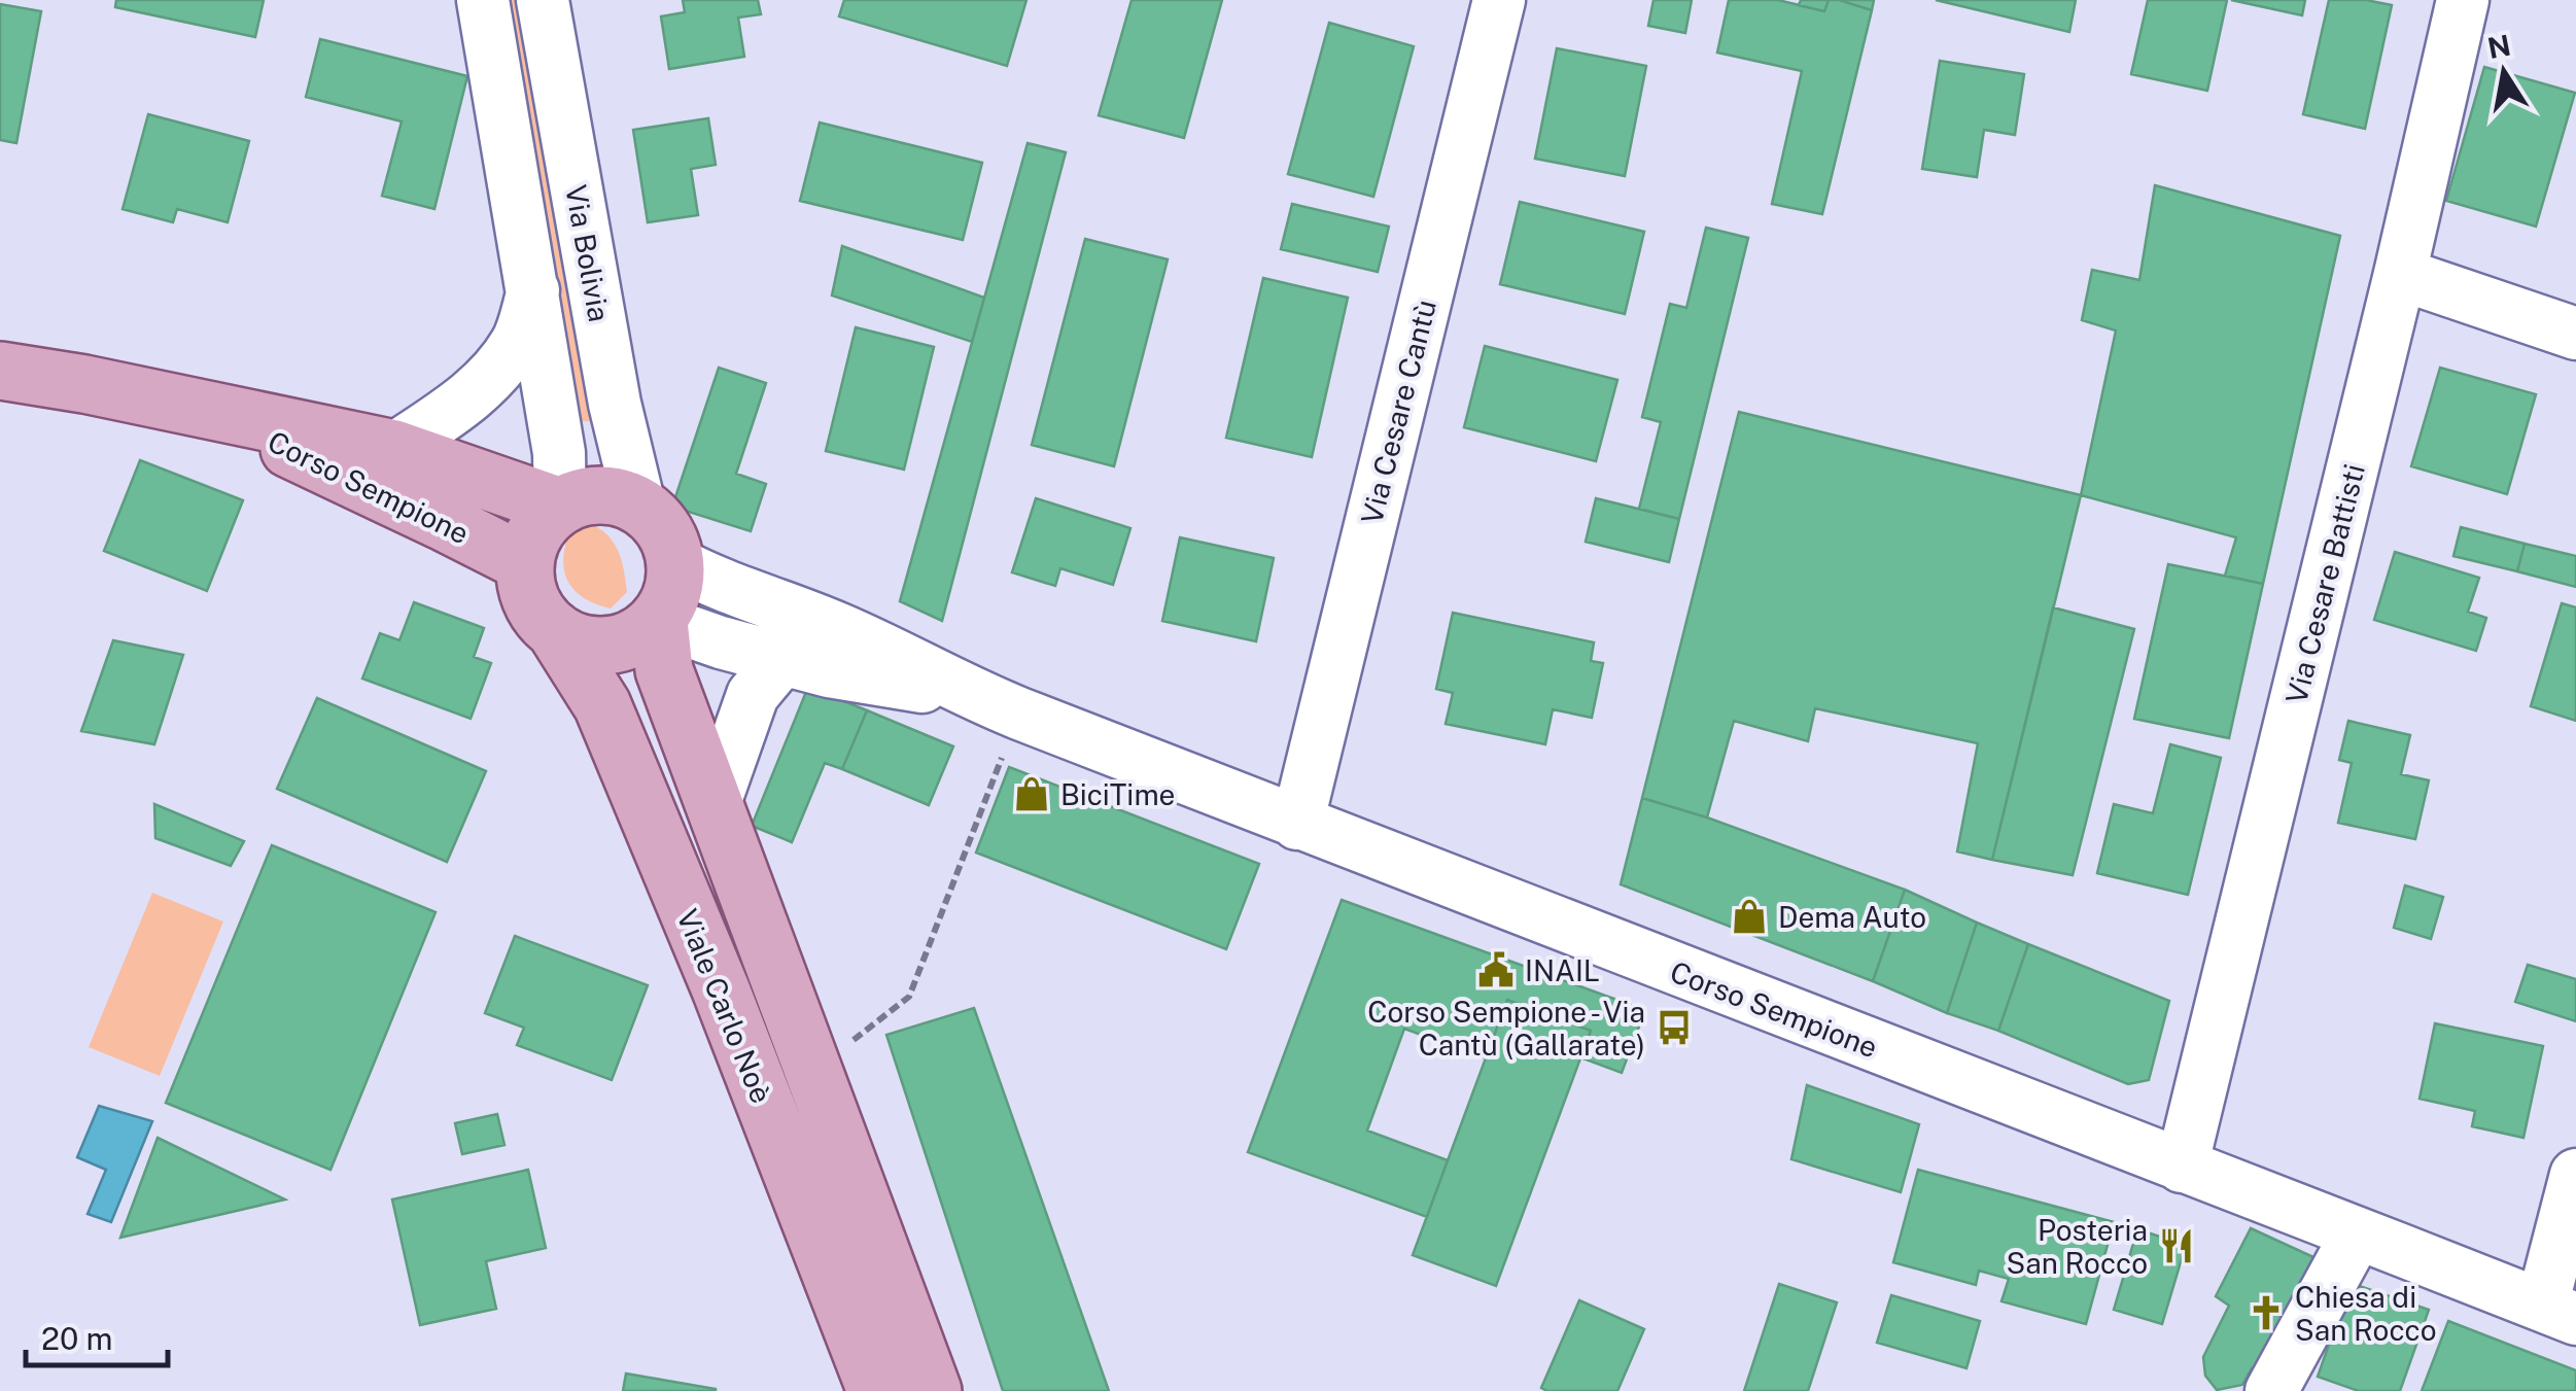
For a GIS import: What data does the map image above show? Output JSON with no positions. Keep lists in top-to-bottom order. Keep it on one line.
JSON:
{"streets":{"main road":["Corso Sempione","Viale Carlo Noè"],"street":["Via Bolivia","Via Cesare Cantù","Via Cesare Battisti"]},"crossings":[["Via Bolivia","Corso Sempione"],["Via Bolivia","Viale Carlo Noè"],["Via Cesare Cantù","Corso Sempione"],["Corso Sempione","Via Cesare Battisti"],["Corso Sempione","Viale Carlo Noè"]],"places":{"shop":["BiciTime","Dema Auto"],"public building":["INAIL"],"bus stop":["Corso Sempione - Via Cantù (Gallarate)"],"restaurant":["Posteria San Rocco"],"church":["Chiesa di San Rocco"]},"scale_bar":"20 m","north":"top"}
